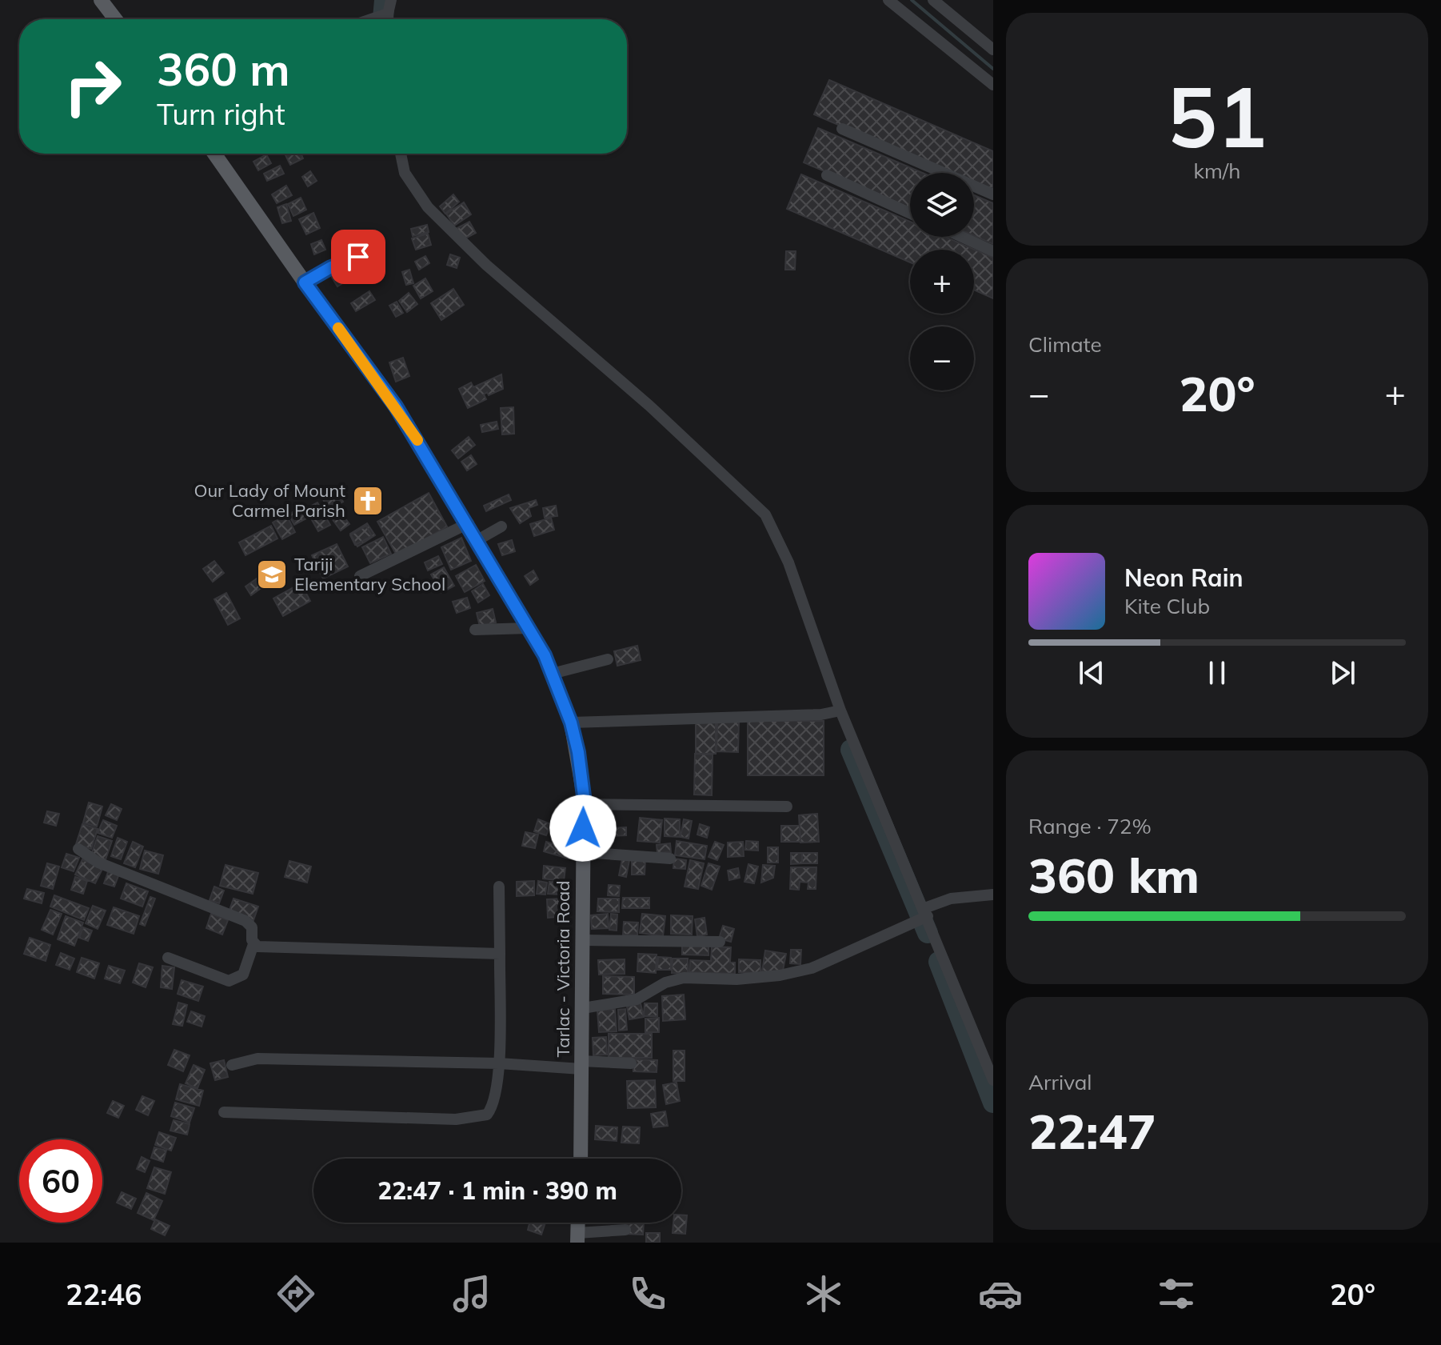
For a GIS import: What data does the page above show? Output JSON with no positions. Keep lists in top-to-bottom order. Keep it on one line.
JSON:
{"streets":{"main road":["Tarlac - Victoria Road"]},"places":{"church":["Our Lady of Mount Carmel Parish"],"school or university":["Tariji Elementary School"]},"page":{"tile":[["51","km/h"],"Climate",["Range · 72%","360 km"],["Arrival","22:47"]],"turn":["360 m","Turn right"],"map_buttons":["+","−"],"heat":["−","20°","+"],"song":["Neon Rain","Kite Club"],"limit":"60","trip":"22:47 · 1 min · 390 m","tabs":["22:46","20°"]}}
